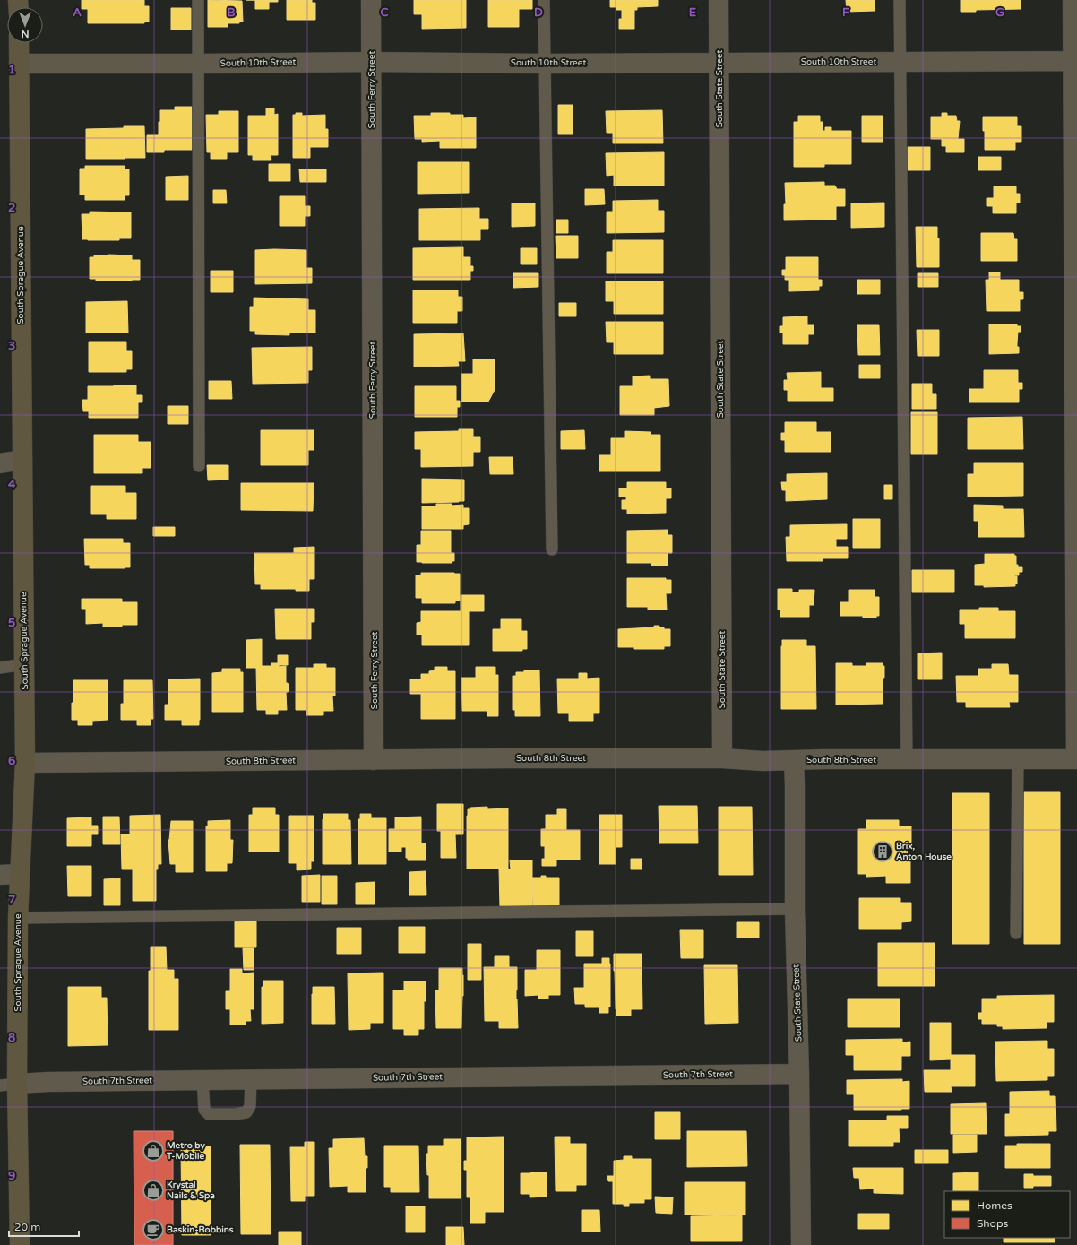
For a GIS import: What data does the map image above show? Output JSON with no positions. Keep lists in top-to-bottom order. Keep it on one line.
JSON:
{"streets":{"main road":["South Sprague Avenue"],"street":["South 10th Street","South State Street","South Ferry Street","South 8th Street","South 7th Street"]},"crossings":[["South 10th Street","South State Street"],["South 10th Street","South Ferry Street"],["South 10th Street","South Sprague Avenue"],["South State Street","South 8th Street"],["South State Street","South 7th Street"],["South Ferry Street","South 8th Street"],["South Sprague Avenue","South 8th Street"],["South Sprague Avenue","South 7th Street"]],"places":{"building":["Brix, Anton House"],"shop":["Metro by T-Mobile","Krystal Nails & Spa"],"cafe":["Baskin-Robbins"]},"legend":["Homes","Shops"],"scale_bar":"20 m","north":"bottom","grid":{"columns":["A","B","C","D","E","F","G"],"rows":["1","2","3","4","5","6","7","8","9"]}}
